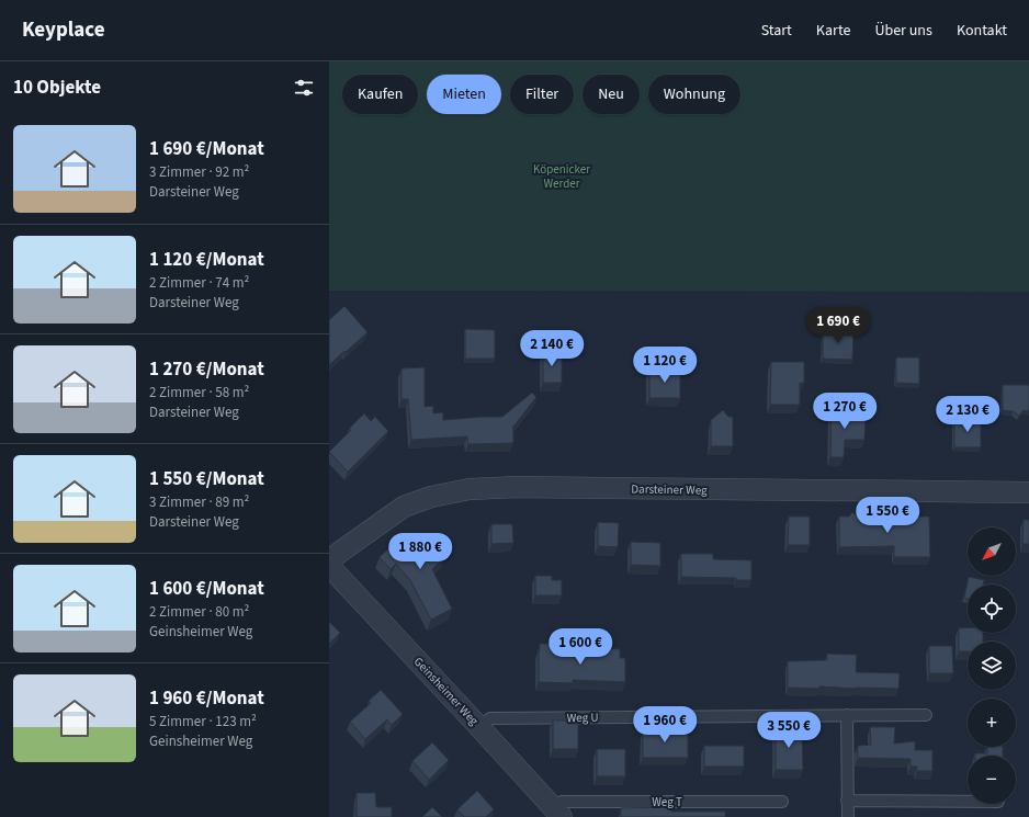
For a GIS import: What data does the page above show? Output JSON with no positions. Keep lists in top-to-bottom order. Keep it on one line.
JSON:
{"streets":{"street":["Darsteiner Weg","Geinsheimer Weg"],"lane":["Weg U","Weg T"]},"crossings":[["Geinsheimer Weg","Weg U"],["Geinsheimer Weg","Weg T"]],"parks":["Köpenicker Werder"],"north":"bottom left","page":{"header":"Keyplace","nav":["Start","Karte","Über uns","Kontakt"],"heading":"10 Objekte","chip":["Kaufen","Mieten","Filter","Neu","Wohnung"],"list":[{"name":"1 690 €/Monat","note":"3 Zimmer · 92 m² · Darsteiner Weg"},{"name":"1 120 €/Monat","note":"2 Zimmer · 74 m² · Darsteiner Weg"},{"name":"1 270 €/Monat","note":"2 Zimmer · 58 m² · Darsteiner Weg"},{"name":"1 550 €/Monat","note":"3 Zimmer · 89 m² · Darsteiner Weg"},{"name":"1 600 €/Monat","note":"2 Zimmer · 80 m² · Geinsheimer Weg"},{"name":"1 960 €/Monat","note":"5 Zimmer · 123 m² · Geinsheimer Weg"}],"price":["1 690 €","2 140 €","1 120 €","1 270 €","2 130 €","1 550 €","1 880 €","1 600 €","1 960 €","3 550 €"],"map_buttons":["+","−"]}}
